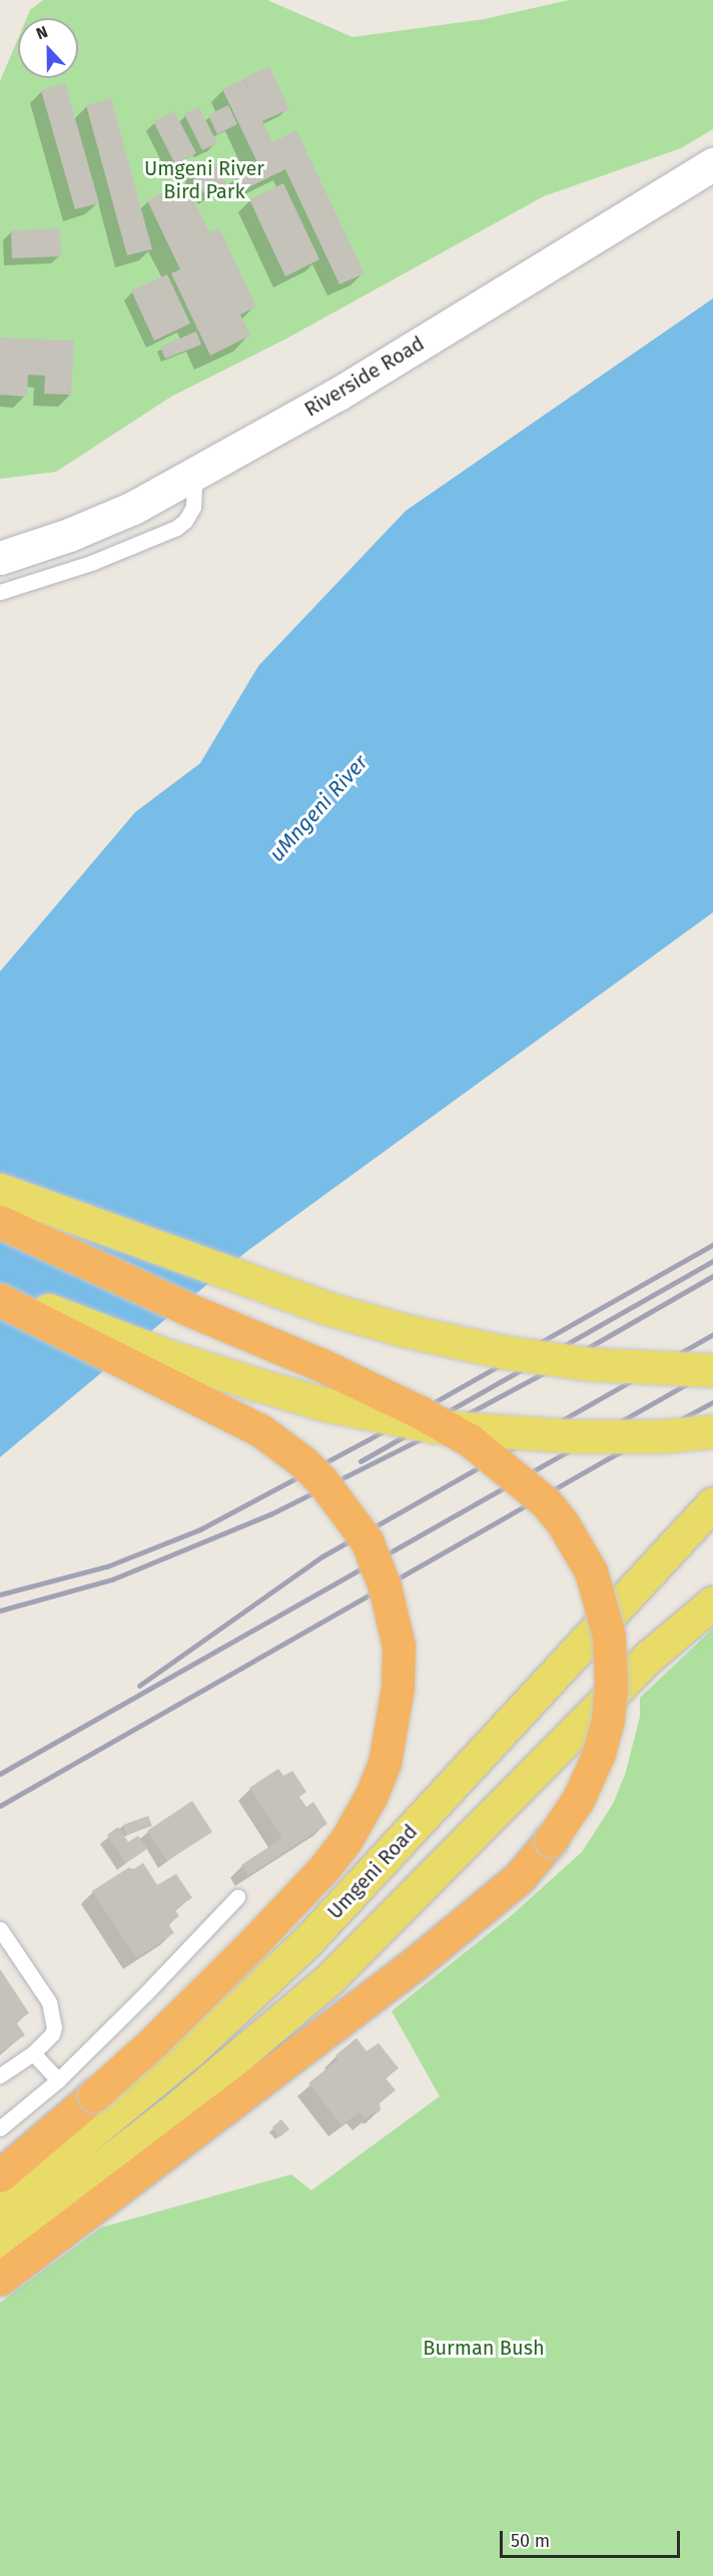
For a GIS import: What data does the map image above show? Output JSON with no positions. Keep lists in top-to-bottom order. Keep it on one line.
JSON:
{"streets":{"main road":["Riverside Road","Umgeni Road"]},"water":["uMngeni River"],"parks":["Umgeni River Bird Park","Burman Bush"],"scale_bar":"50 m","north":"top"}
